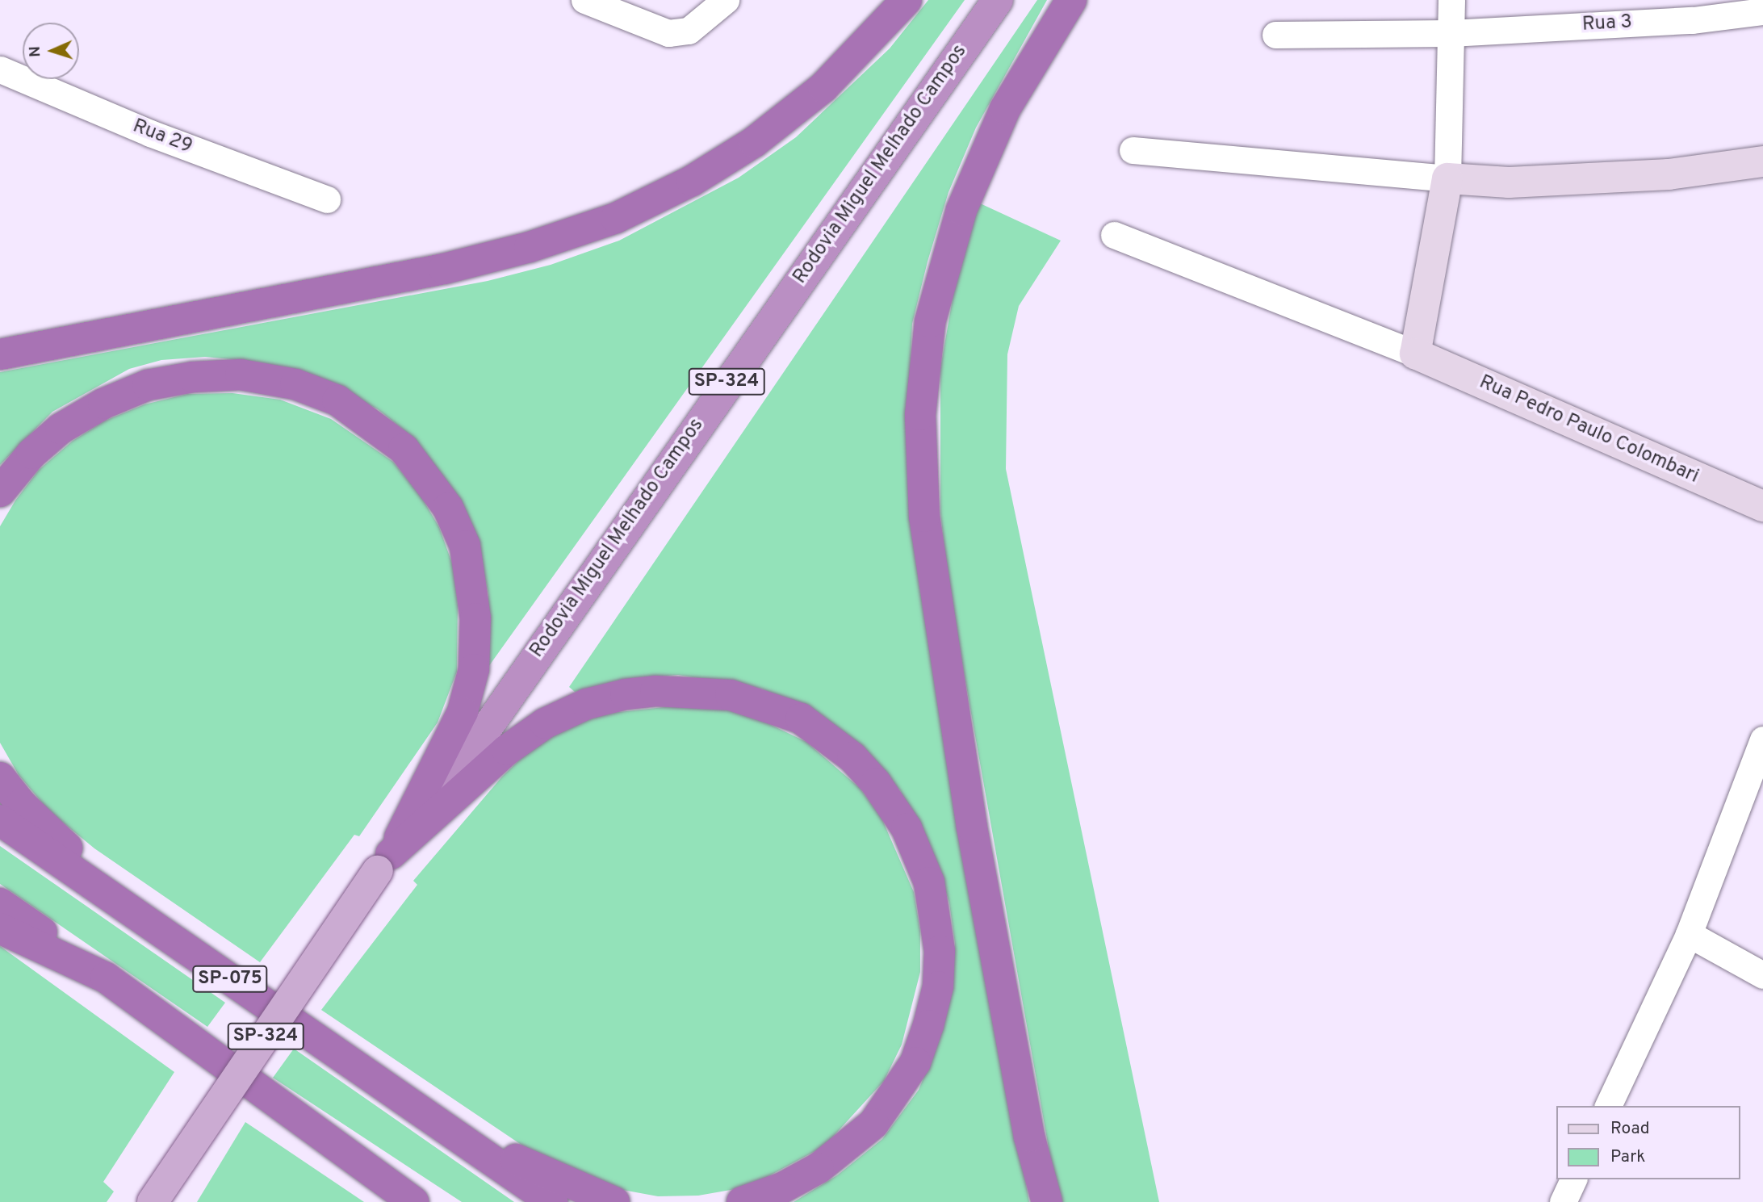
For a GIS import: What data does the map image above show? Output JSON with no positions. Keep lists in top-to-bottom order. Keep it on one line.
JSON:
{"streets":{"highway":["Rodovia Miguel Melhado Campos","SP-324","SP-075"],"main road":["Rua Pedro Paulo Colombari"],"street":["Rua 3","Rua 29"]},"legend":["Road","Park"],"north":"left"}
